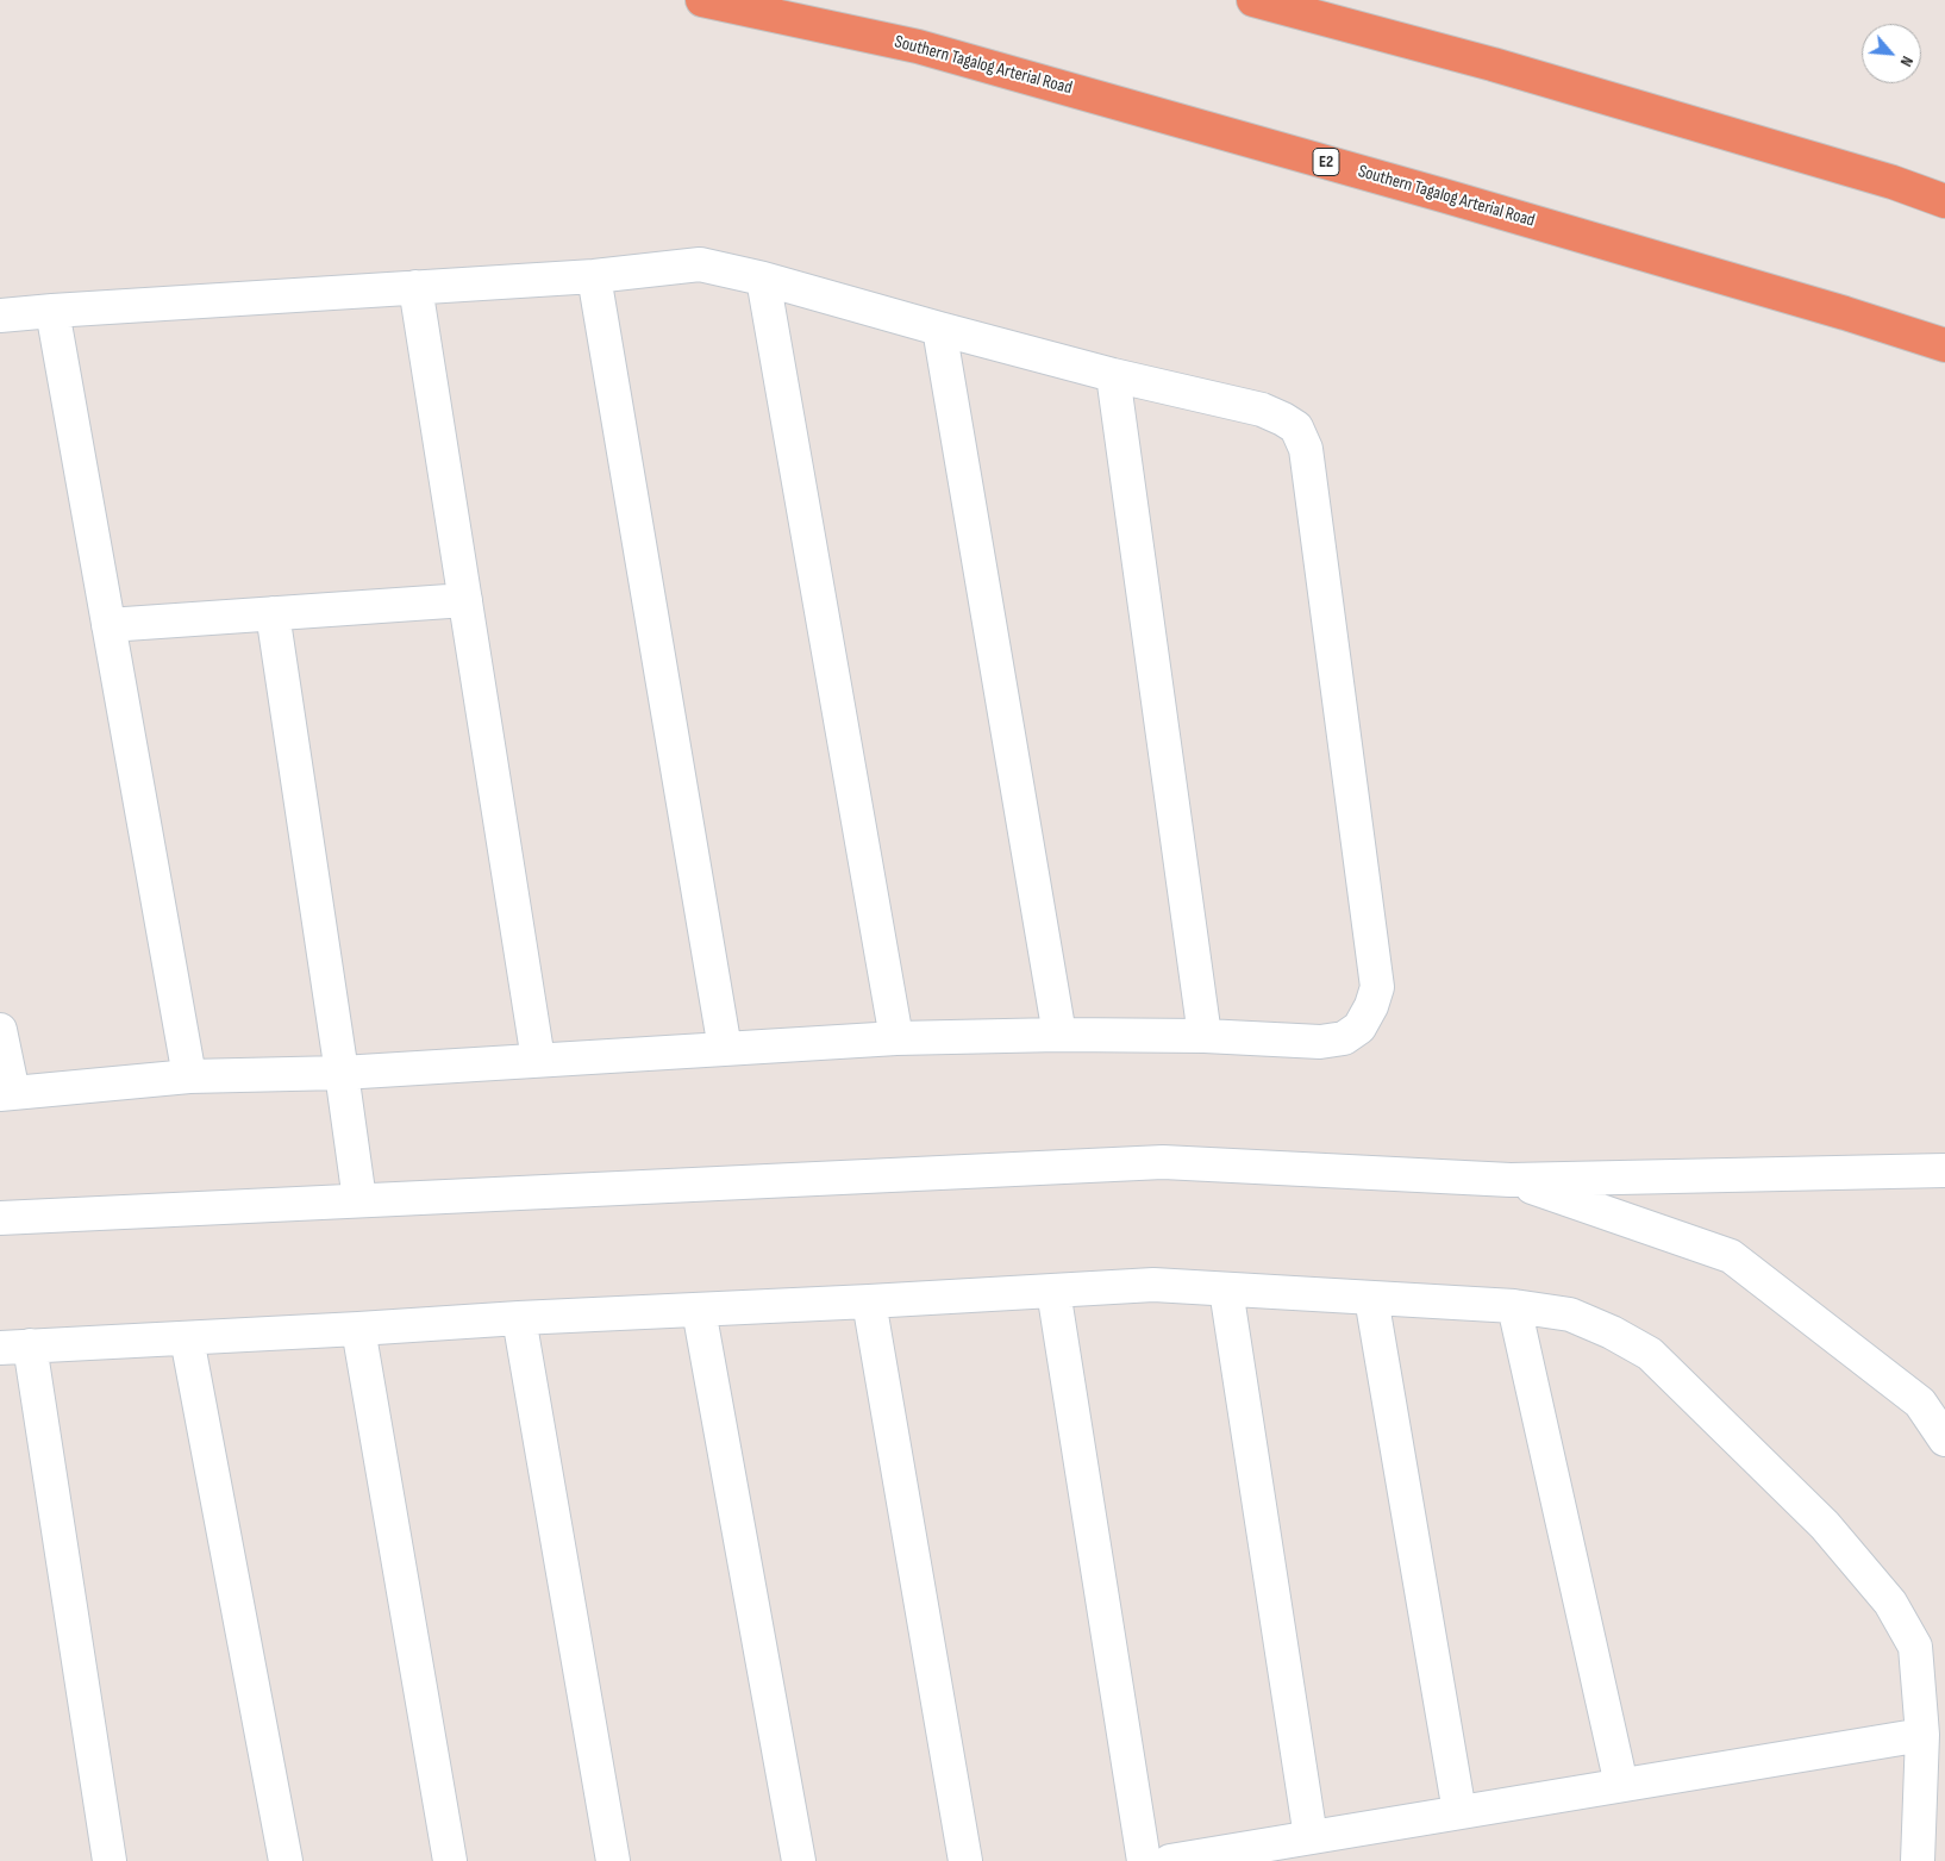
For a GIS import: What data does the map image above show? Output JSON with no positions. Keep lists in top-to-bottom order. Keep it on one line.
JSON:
{"streets":{"highway":["Southern Tagalog Arterial Road","E2"]},"north":"bottom right"}
